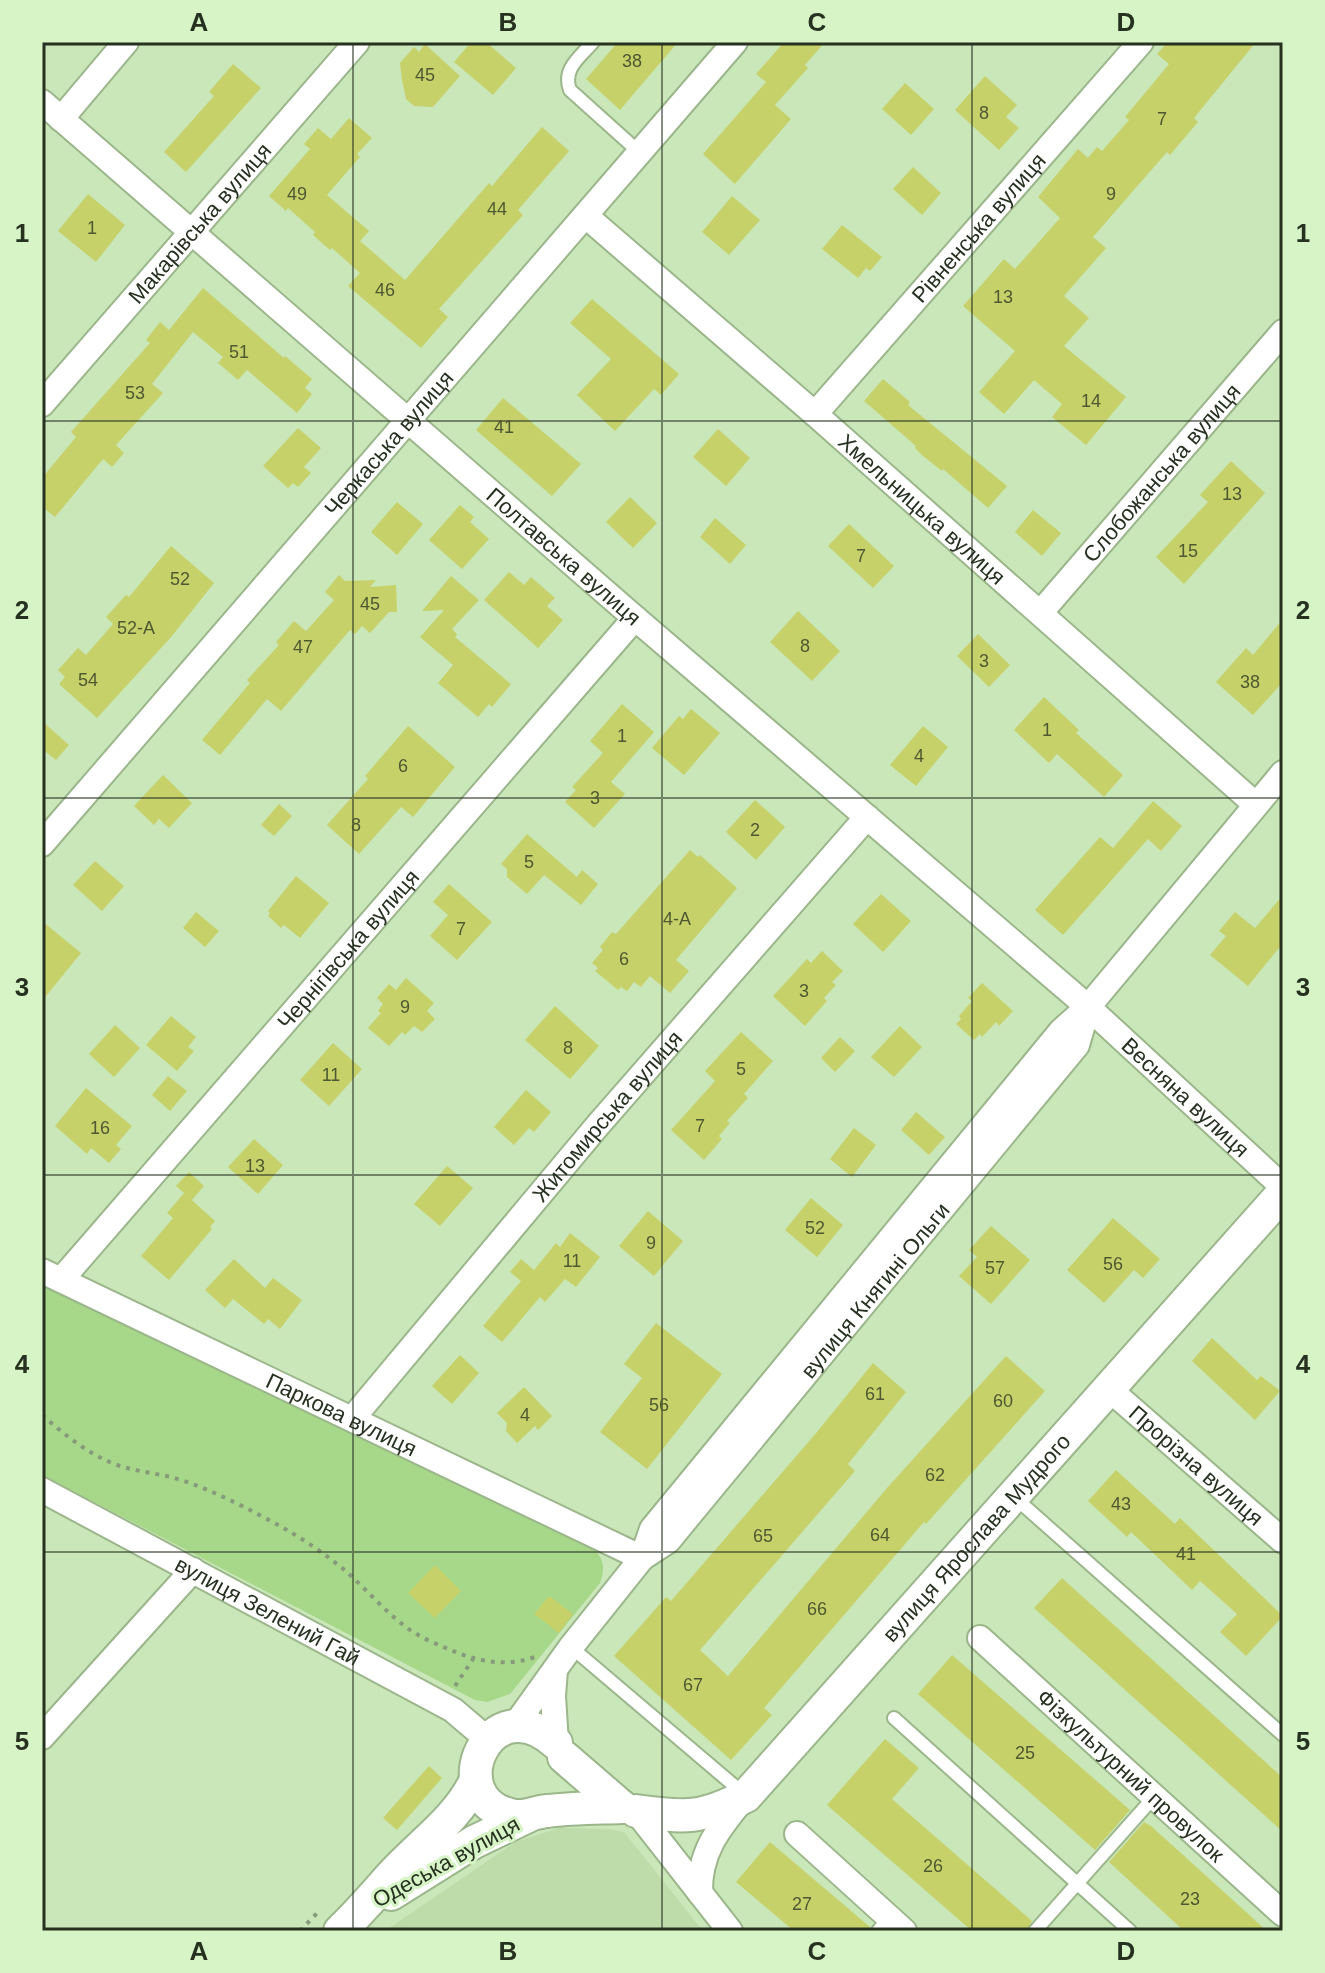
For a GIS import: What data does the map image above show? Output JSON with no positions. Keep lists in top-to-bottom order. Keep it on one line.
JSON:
{"streets":{"main road":["вулиця Ярослава Мудрого","Одеська вулиця"],"street":["Макарівська вулиця","Рівненська вулиця","Черкаська вулиця","Слобожанська вулиця","Хмельницька вулиця","Полтавська вулиця","Чернігівська вулиця","Весняна вулиця","Житомирська вулиця","вулиця Княгині Ольги","Паркова вулиця","Прорізна вулиця","вулиця Зелений Гай","Фізкультурний провулок"]},"crossings":[["Макарівська вулиця","Полтавська вулиця"],["Рівненська вулиця","Хмельницька вулиця"],["Черкаська вулиця","Хмельницька вулиця"],["Черкаська вулиця","Полтавська вулиця"],["Слобожанська вулиця","Хмельницька вулиця"],["Хмельницька вулиця","вулиця Княгині Ольги"],["Полтавська вулиця","Чернігівська вулиця"],["Полтавська вулиця","Весняна вулиця"],["Полтавська вулиця","Житомирська вулиця"],["Полтавська вулиця","вулиця Княгині Ольги"],["Чернігівська вулиця","Паркова вулиця"],["Весняна вулиця","вулиця Княгині Ольги"],["Весняна вулиця","вулиця Ярослава Мудрого"],["Житомирська вулиця","Паркова вулиця"],["вулиця Княгині Ольги","Паркова вулиця"],["вулиця Княгині Ольги","вулиця Зелений Гай"],["вулиця Княгині Ольги","Одеська вулиця"],["Прорізна вулиця","вулиця Ярослава Мудрого"],["вулиця Зелений Гай","Одеська вулиця"]],"house_numbers":["38","45","8","7","49","9","44","1","46","13","51","53","14","41","13","15","7","52","45","52-А","8","47","3","54","38","1","1","4","6","3","8","2","5","4-А","7","6","3","9","8","5","11","7","16","13","52","9","11","56","57","61","60","56","4","62","43","64","65","41","66","67","25","26","23","27"],"grid":{"columns":["A","B","C","D"],"rows":["1","2","3","4","5"]}}
